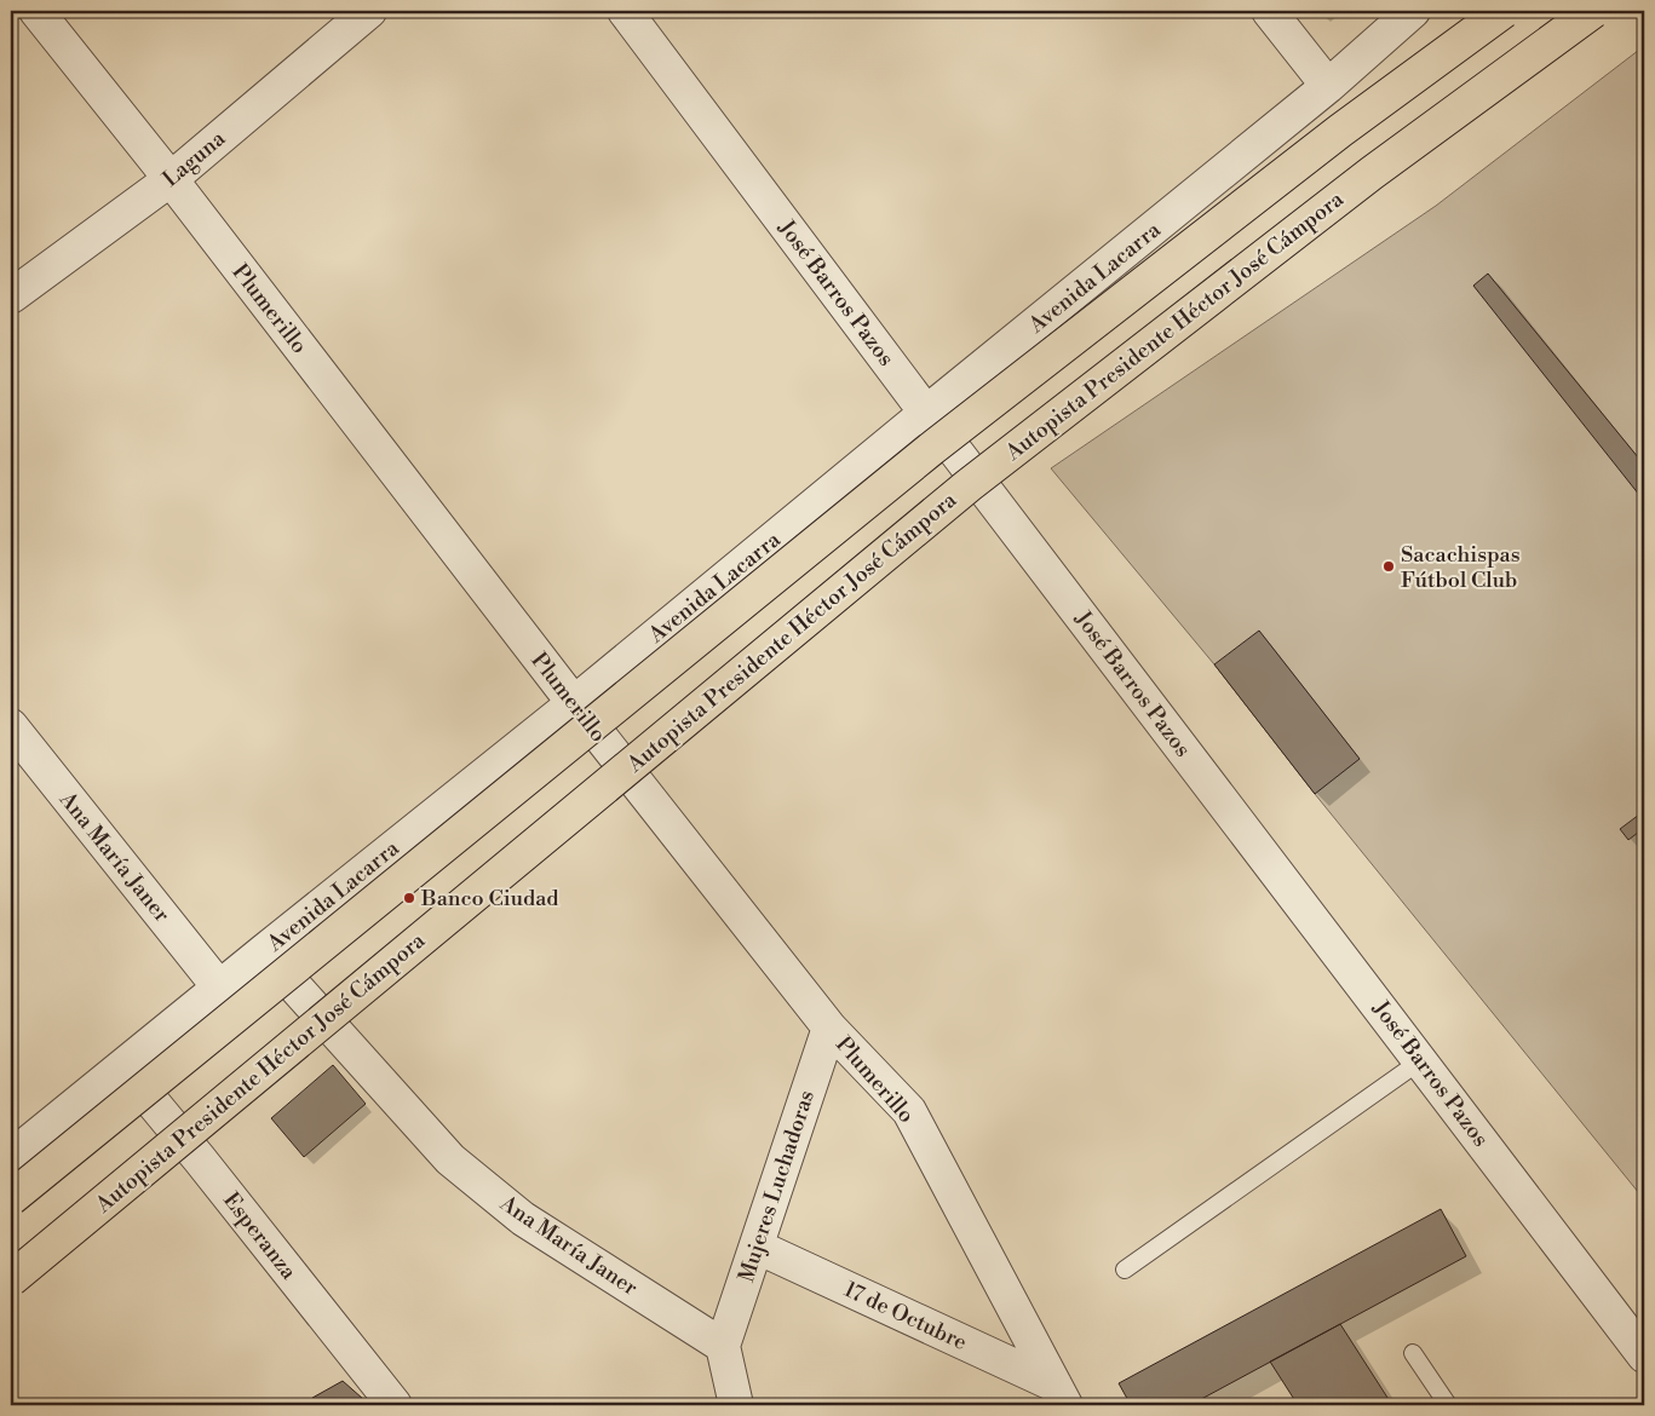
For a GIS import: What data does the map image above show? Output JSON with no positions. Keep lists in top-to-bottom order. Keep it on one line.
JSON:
{"streets":{"highway":["Autopista Presidente Héctor José Cámpora"],"street":["Laguna","Avenida Lacarra","José Barros Pazos","Plumerillo","Ana María Janer","Mujeres Luchadoras","Esperanza","17 de Octubre"]},"crossings":[["Laguna","Plumerillo"],["Avenida Lacarra","José Barros Pazos"],["Avenida Lacarra","Plumerillo"],["Avenida Lacarra","Ana María Janer"],["Avenida Lacarra","Esperanza"],["Plumerillo","Mujeres Luchadoras"],["Plumerillo","17 de Octubre"],["Ana María Janer","Mujeres Luchadoras"],["Mujeres Luchadoras","17 de Octubre"]],"places":["Sacachispas Fútbol Club","Banco Ciudad"]}
